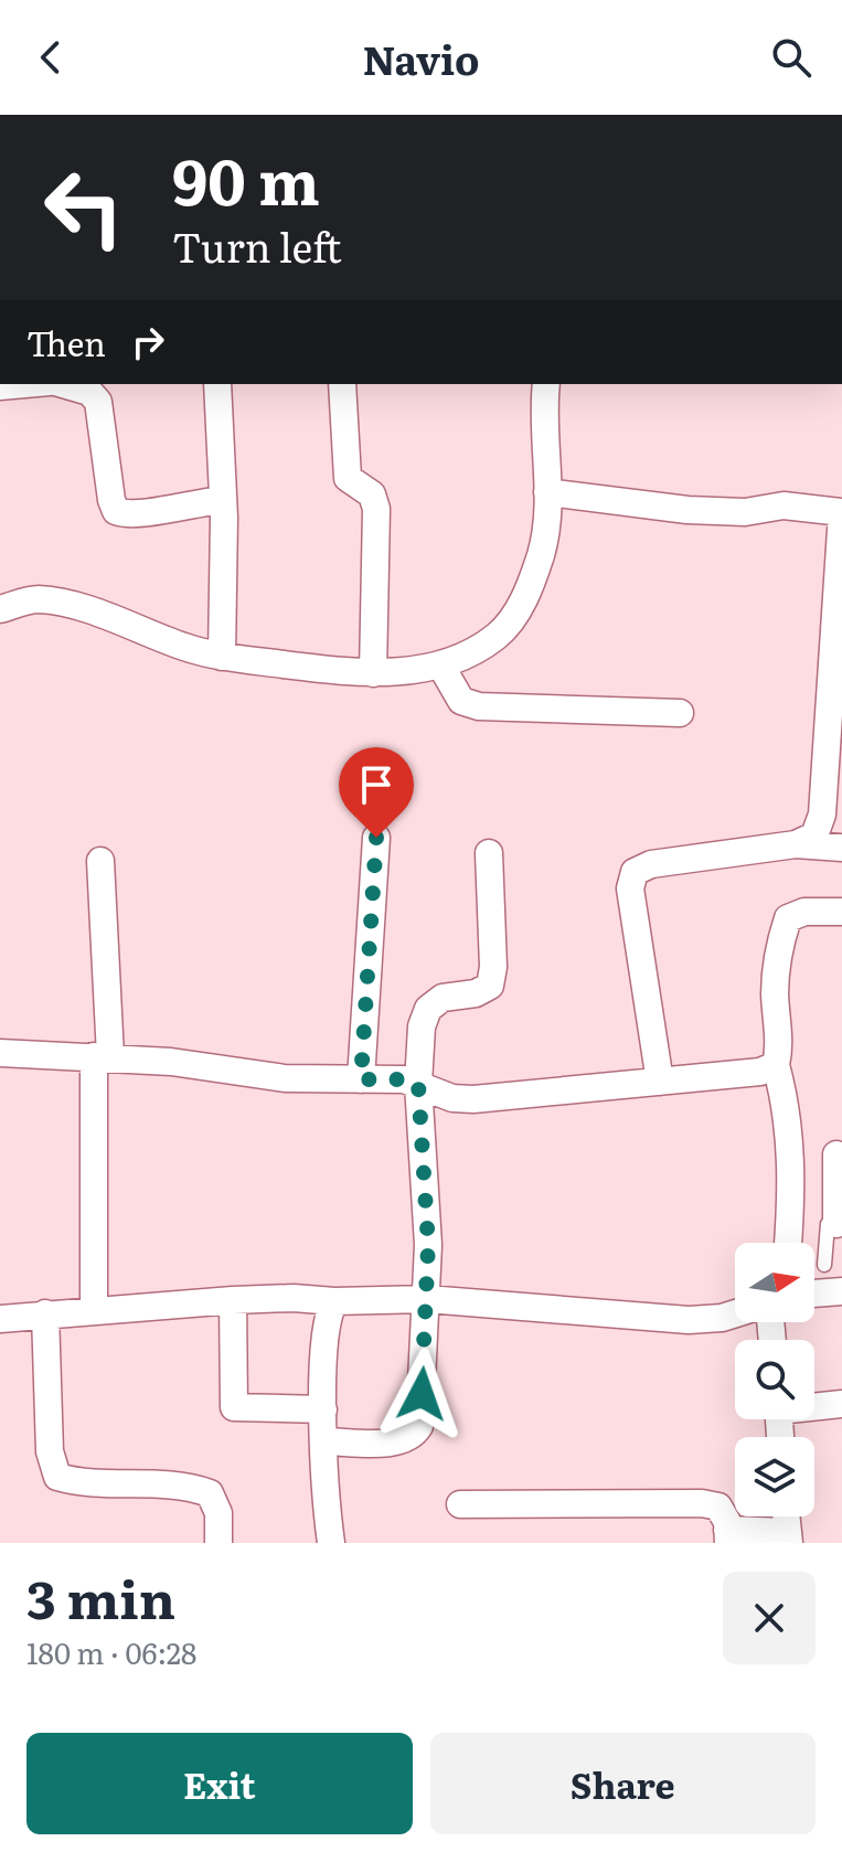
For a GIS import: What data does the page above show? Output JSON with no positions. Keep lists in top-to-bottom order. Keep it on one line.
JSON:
{"north":"right","page":{"header":"Navio","turn":["90 m","Turn left"],"then":"Then","heading":["3 min","180 m · 06:28"],"buttons":["Exit","Share"]}}
